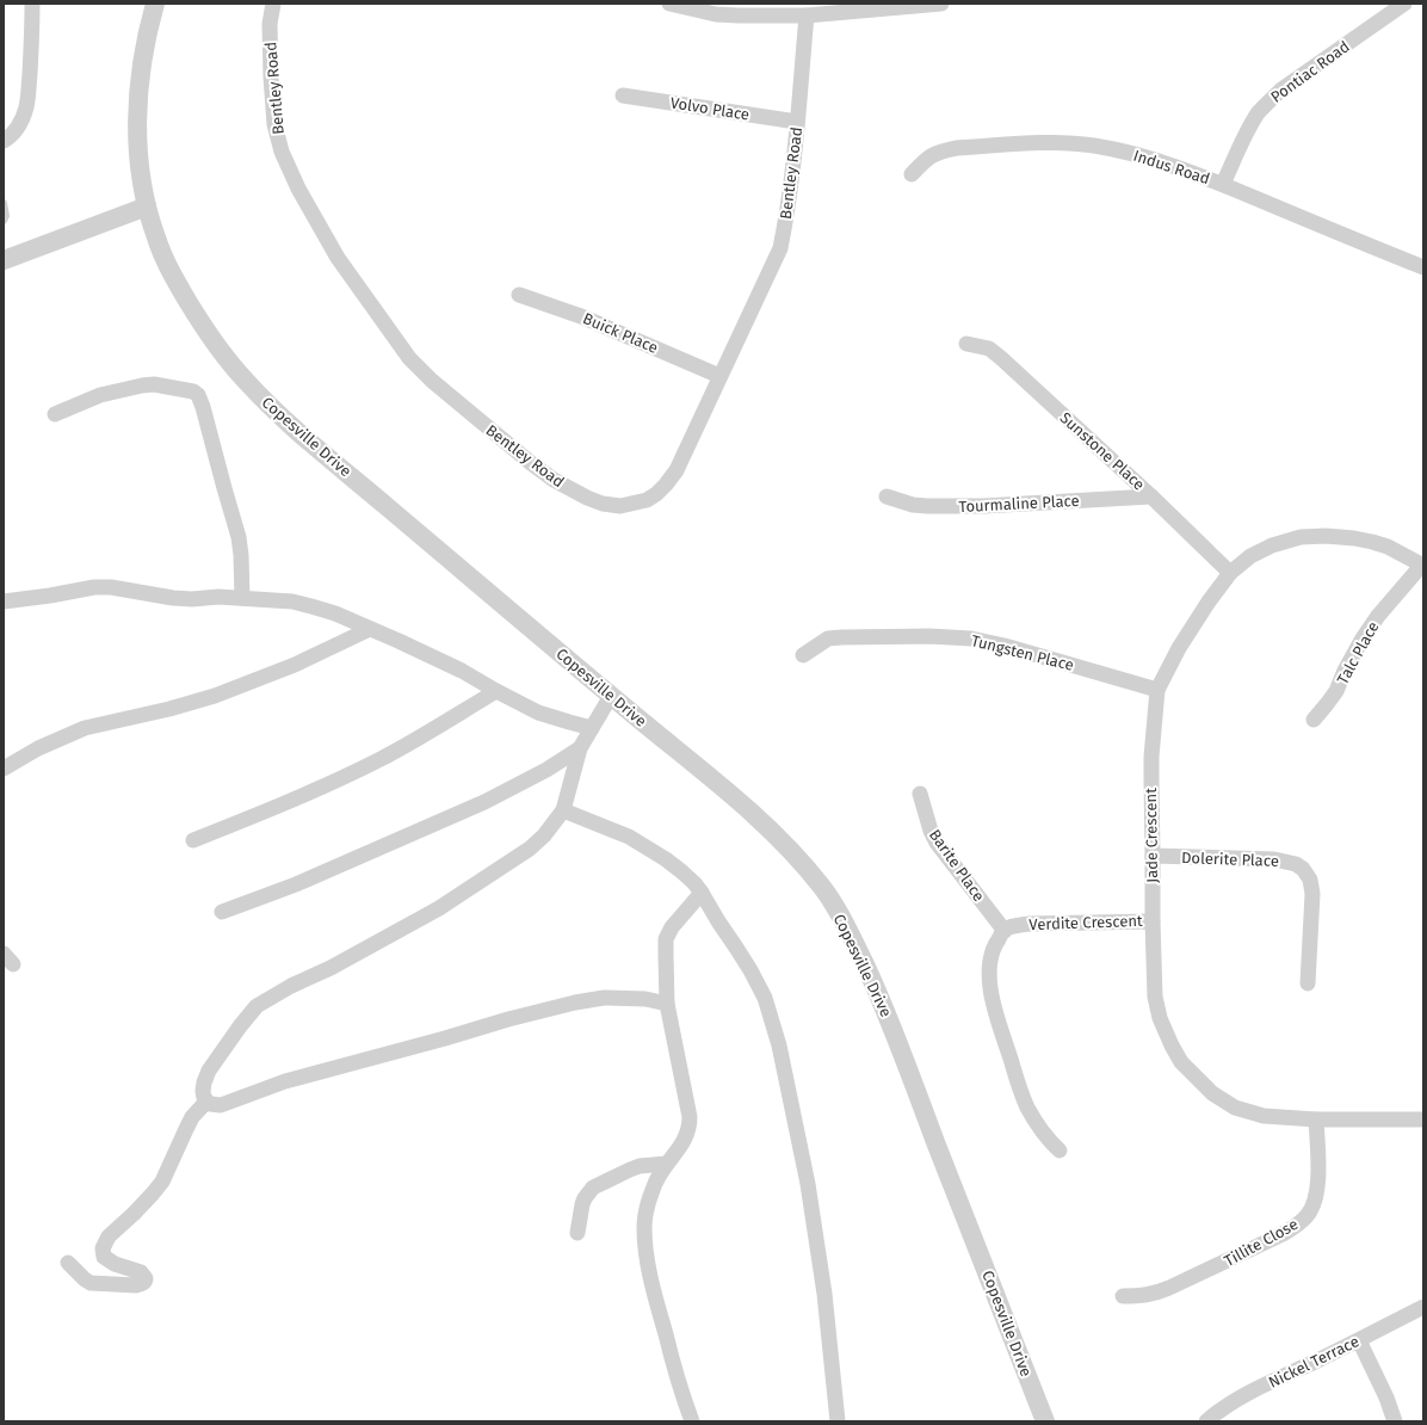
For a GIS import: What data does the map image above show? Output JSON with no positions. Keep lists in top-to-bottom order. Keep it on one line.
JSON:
{"streets":{"street":["Pontiac Road","Bentley Road","Volvo Place","Indus Road","Buick Place","Copesville Drive","Sunstone Place","Tourmaline Place","Tungsten Place","Talc Place","Jade Crescent","Dolerite Place","Barite Place","Verdite Crescent","Tillite Close","Nickel Terrace"]},"crossings":[["Pontiac Road","Indus Road"],["Bentley Road","Volvo Place"],["Bentley Road","Buick Place"],["Sunstone Place","Tourmaline Place"],["Sunstone Place","Jade Crescent"],["Tungsten Place","Jade Crescent"],["Talc Place","Jade Crescent"],["Jade Crescent","Dolerite Place"],["Jade Crescent","Verdite Crescent"],["Jade Crescent","Tillite Close"],["Barite Place","Verdite Crescent"]]}
